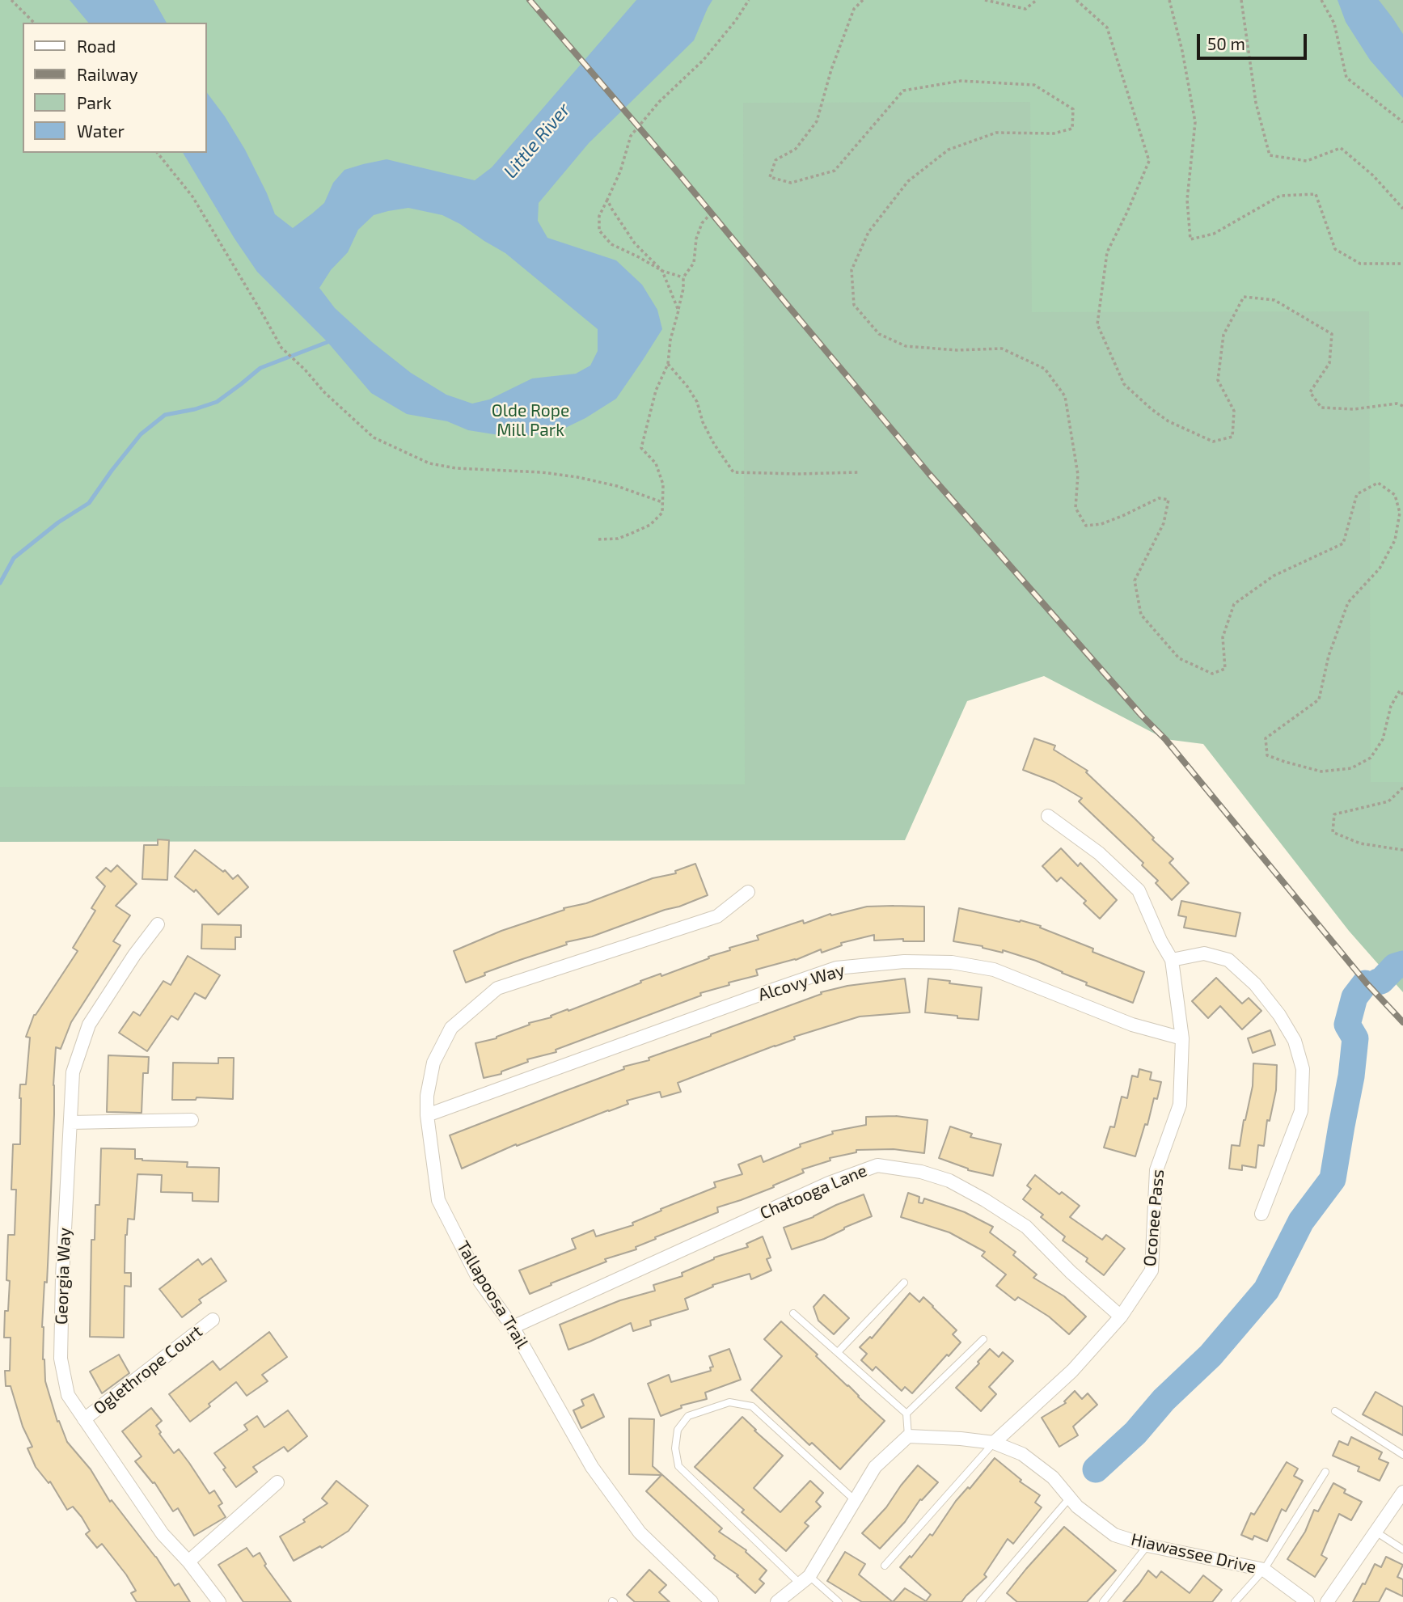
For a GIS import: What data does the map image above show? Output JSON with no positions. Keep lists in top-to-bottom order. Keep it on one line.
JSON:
{"streets":{"street":["Alcovy Way","Chatooga Lane","Oconee Pass","Georgia Way","Tallapoosa Trail","Oglethrope Court","Hiawassee Drive"]},"crossings":[["Alcovy Way","Oconee Pass"],["Alcovy Way","Tallapoosa Trail"],["Chatooga Lane","Oconee Pass"],["Chatooga Lane","Tallapoosa Trail"],["Oconee Pass","Hiawassee Drive"],["Georgia Way","Oglethrope Court"]],"water":["Little River"],"parks":["Olde Rope Mill Park"],"legend":["Road","Railway","Park","Water"],"scale_bar":"50 m"}
